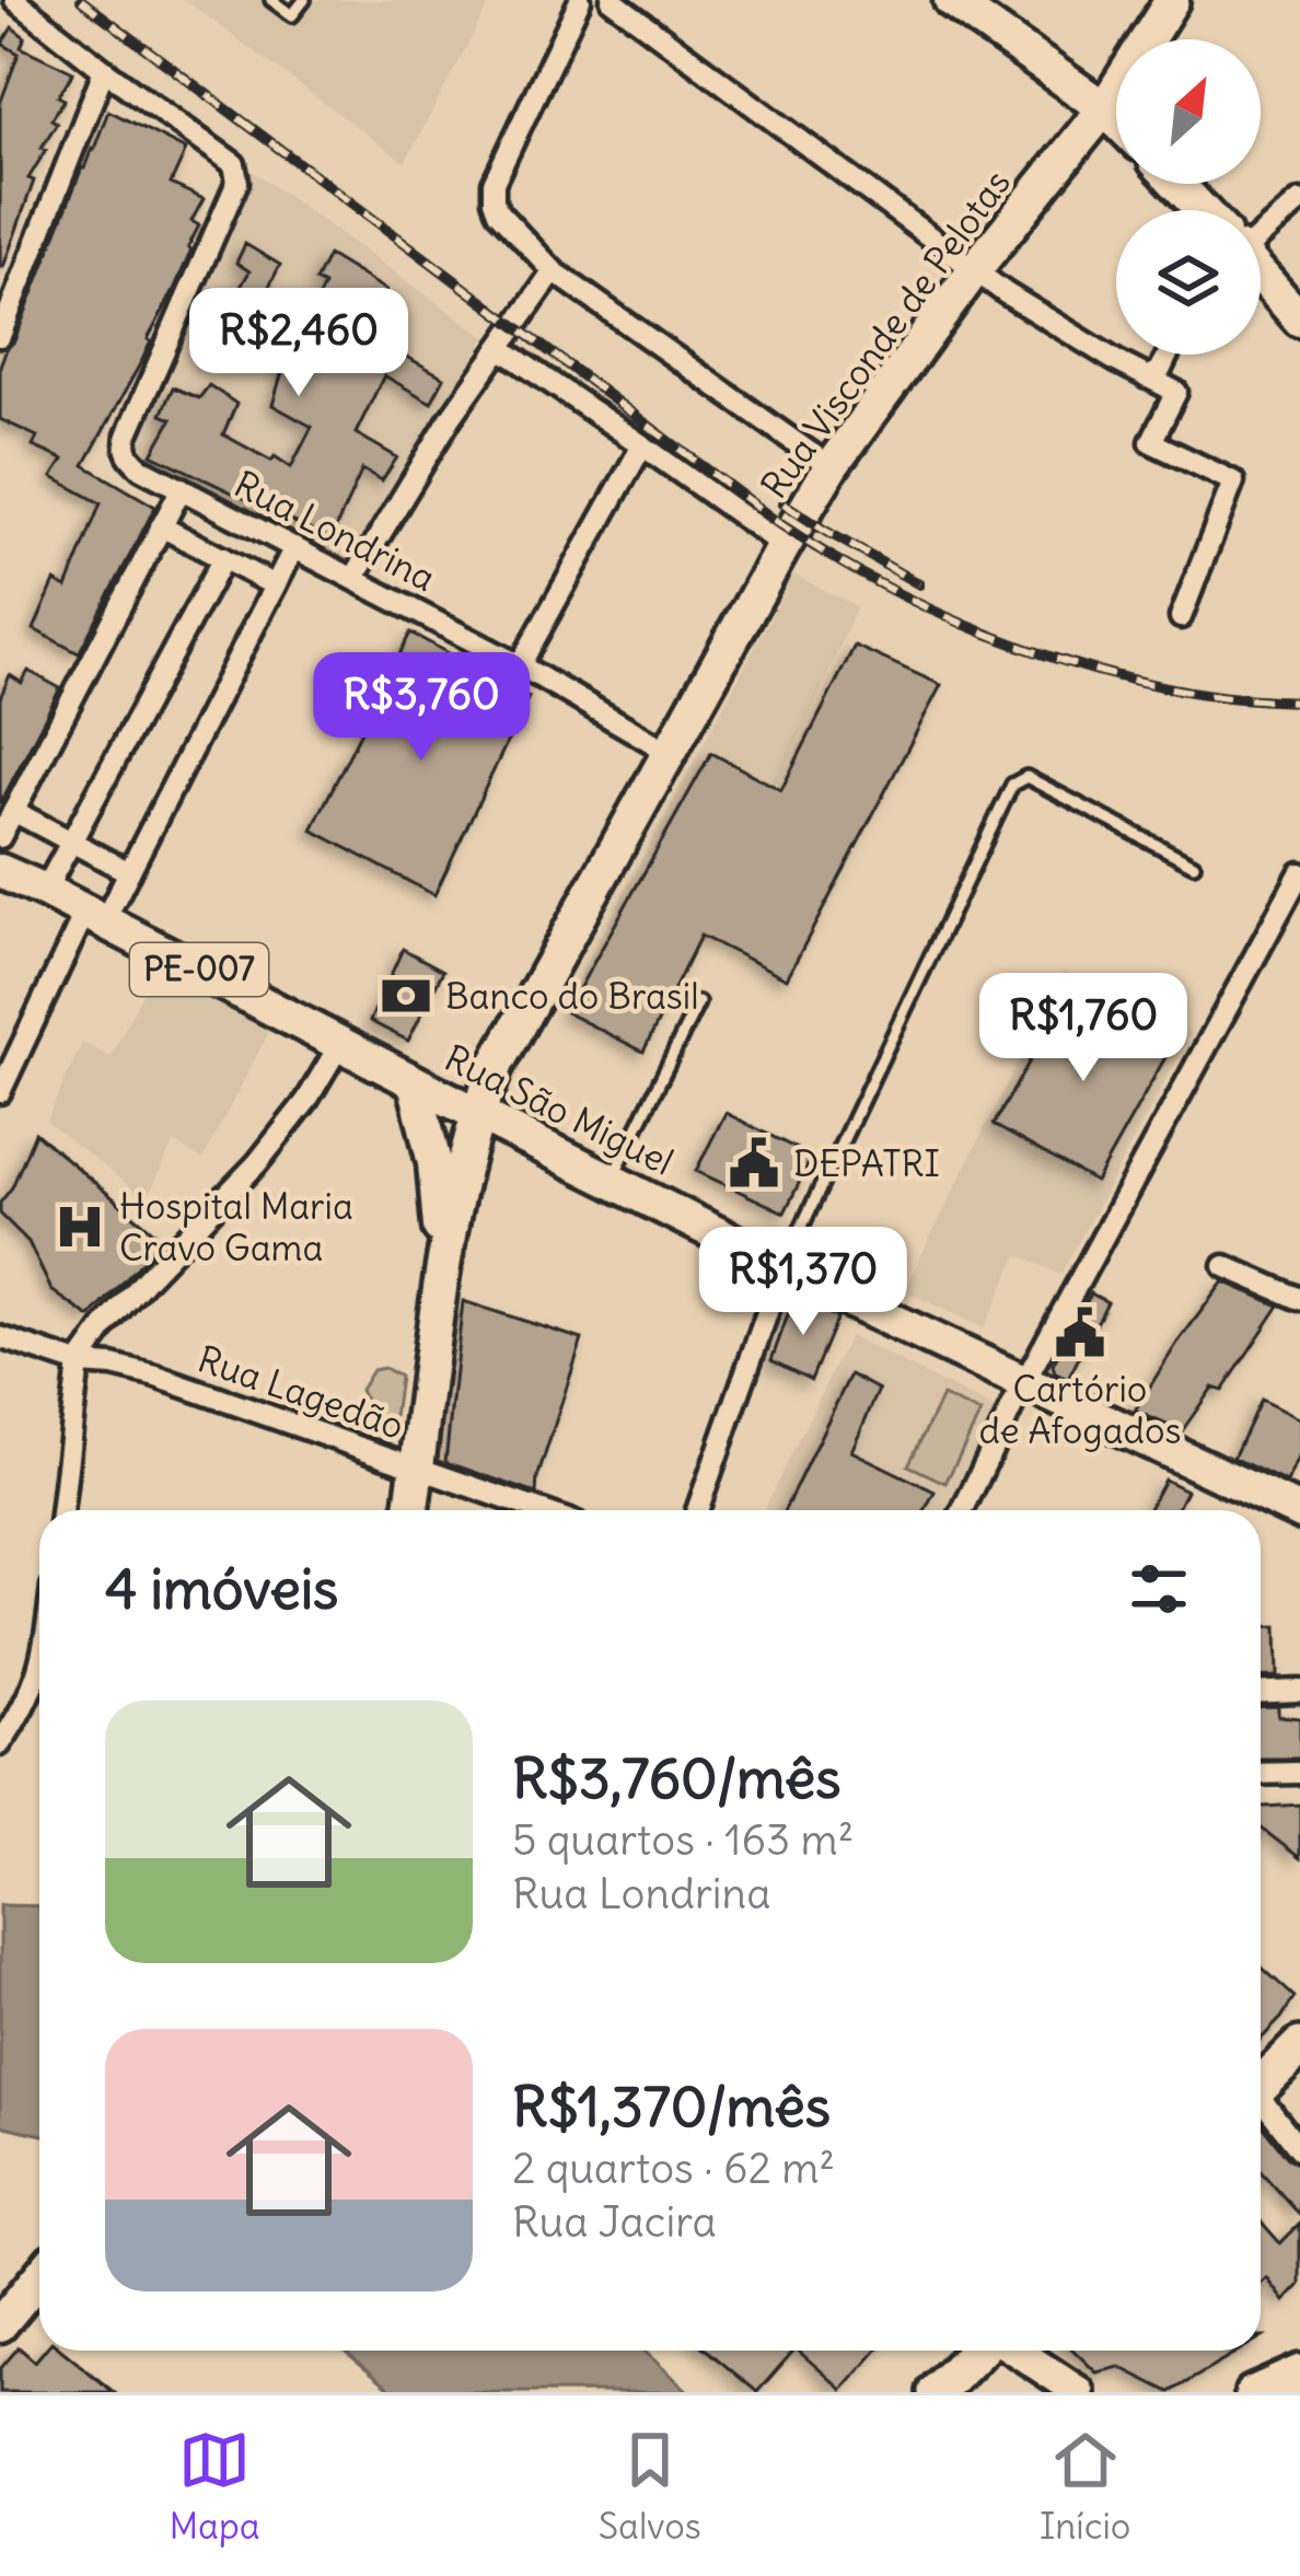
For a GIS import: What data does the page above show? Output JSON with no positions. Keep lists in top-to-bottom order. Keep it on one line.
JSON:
{"streets":{"main road":["Rua Visconde de Pelotas","PE-007","Rua São Miguel"],"street":["Rua Londrina","Rua Lagedão"]},"crossings":[["Rua Visconde de Pelotas","Rua Londrina"],["Rua Visconde de Pelotas","Rua São Miguel"]],"places":{"bank":["Banco do Brasil"],"public building":["DEPATRI","Cartório de Afogados"],"hospital":["Hospital Maria Cravo Gama"]},"north":"top right","page":{"price":["R$2,460","R$3,760","R$1,760","R$1,370"],"heading":"4 imóveis","list":[{"name":"R$3,760/mês","note":"5 quartos · 163 m² · Rua Londrina"},{"name":"R$1,370/mês","note":"2 quartos · 62 m² · Rua Jacira"}],"tabs":["Mapa","Salvos","Início"]}}
